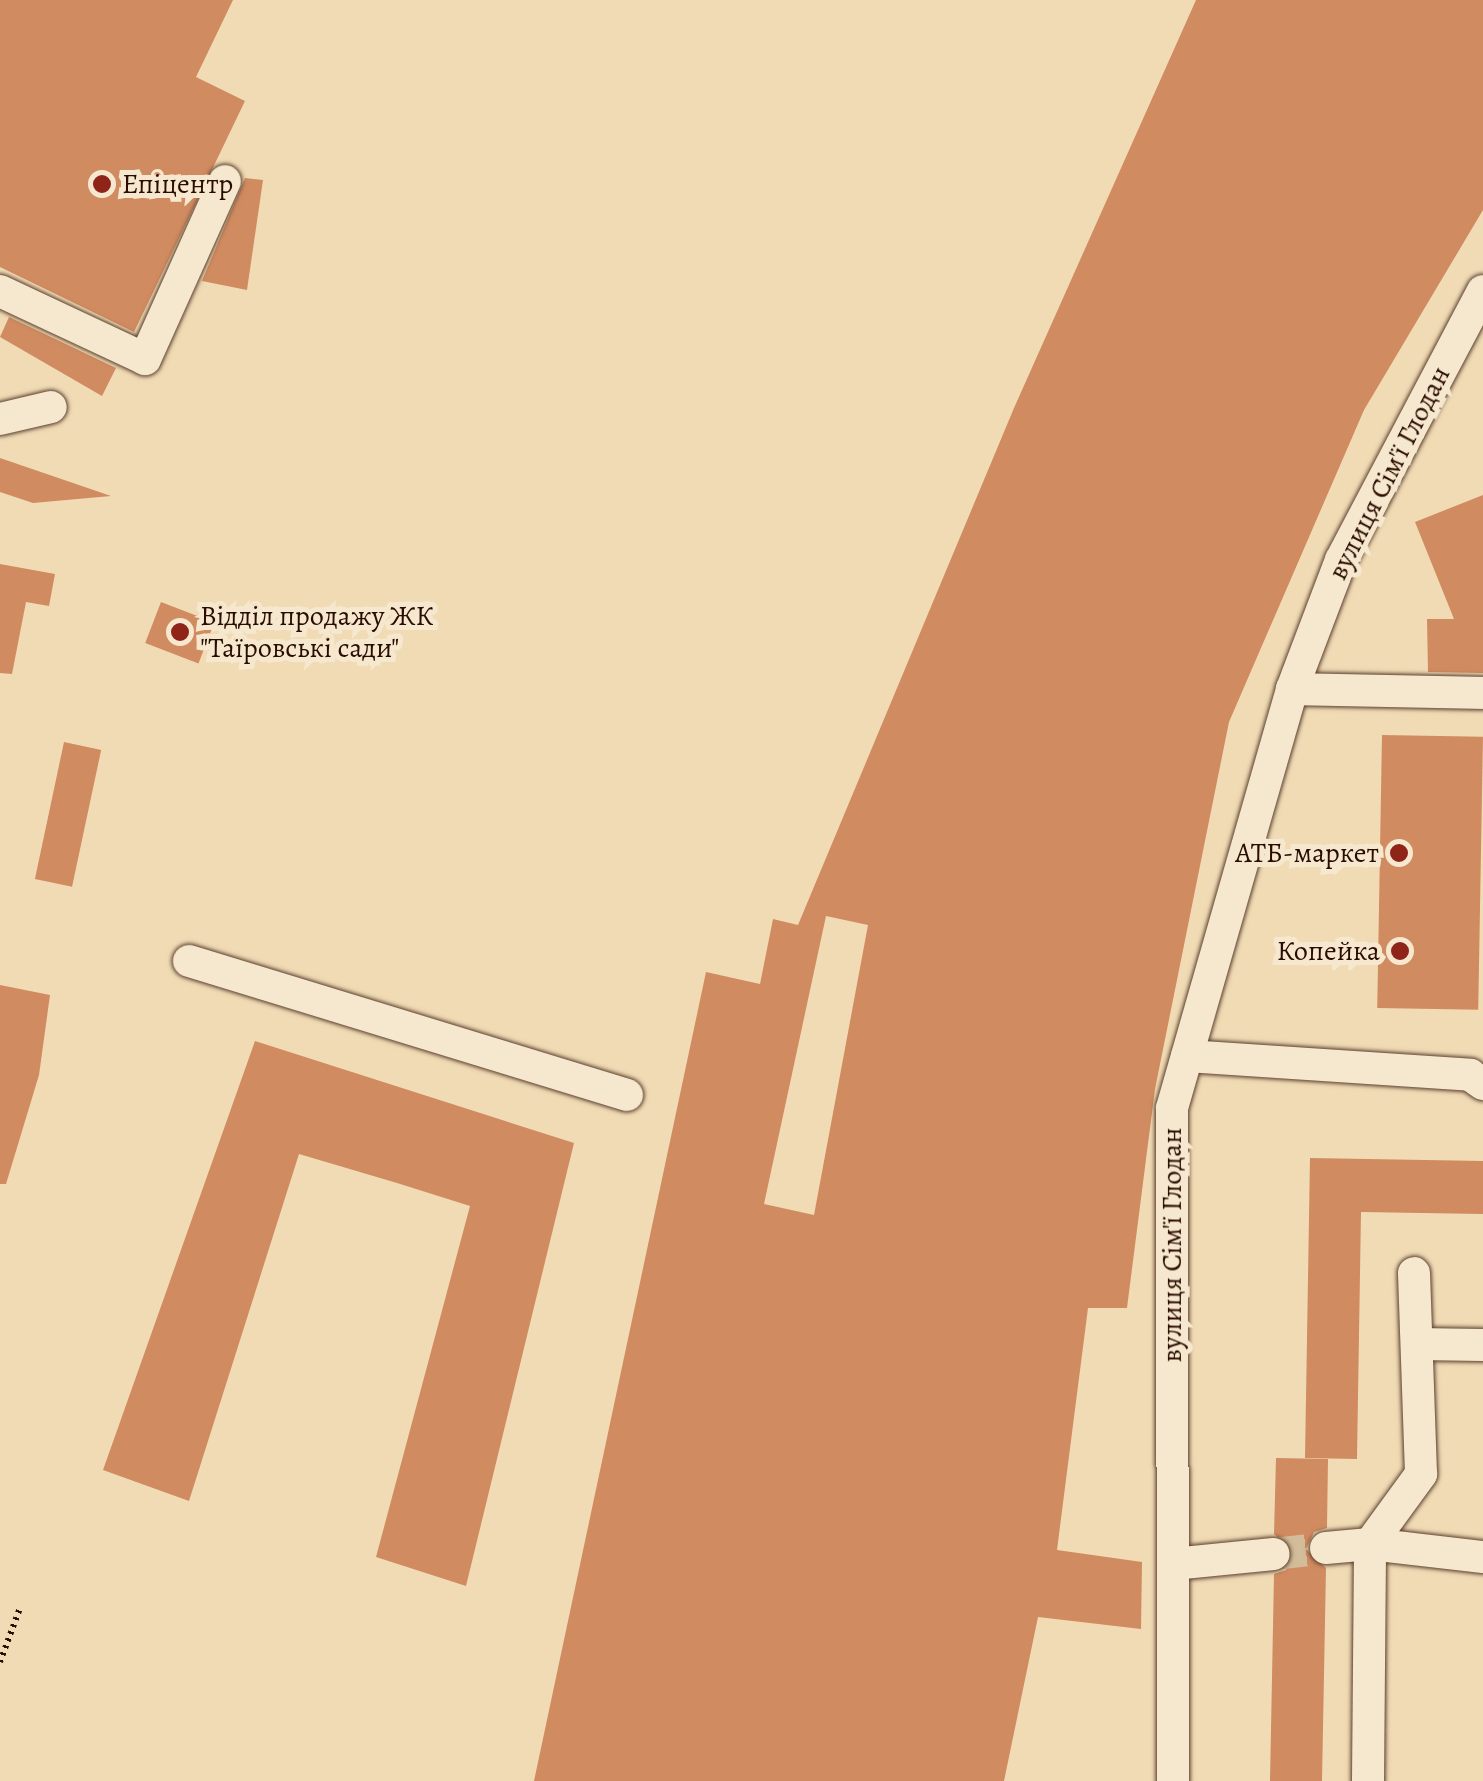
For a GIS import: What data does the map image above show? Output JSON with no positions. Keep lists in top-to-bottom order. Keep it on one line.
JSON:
{"streets":{"street":["вулиця Сім'ї Глодан"]},"places":["Епіцентр","Відділ продажу ЖК \"Таїровські сади\"","АТБ-маркет","Копейка"]}
